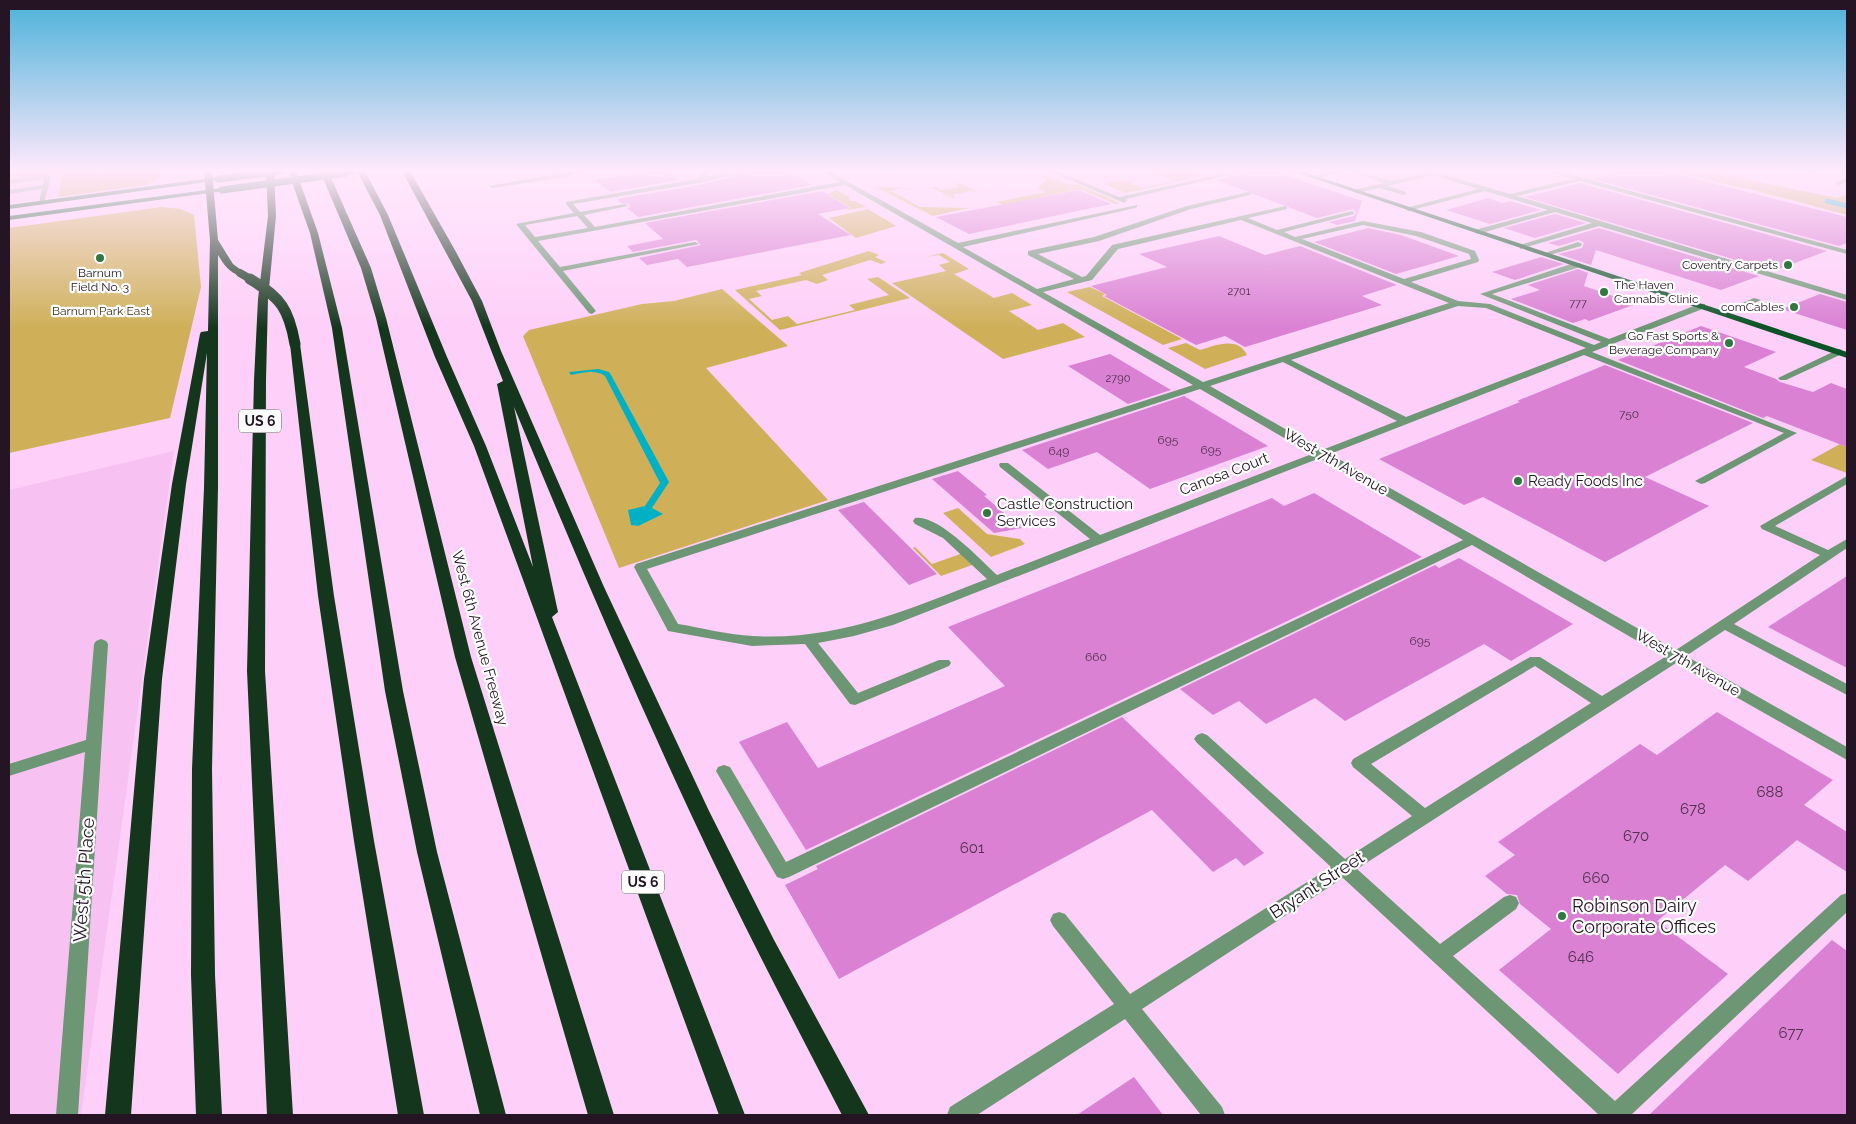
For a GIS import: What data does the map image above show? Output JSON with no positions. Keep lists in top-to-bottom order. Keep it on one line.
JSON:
{"streets":{"highway":["US 6","West 6th Avenue Freeway"],"street":["West 7th Avenue","Canosa Court","West 5th Place","Bryant Street"]},"crossings":[["West 7th Avenue","Canosa Court"],["West 7th Avenue","Bryant Street"]],"parks":["Barnum Park East"],"places":["Barnum Field No. 3","Coventry Carpets","The Haven Cannabis Clinic","comCables","Go Fast Sports & Beverage Company","Ready Foods Inc","Castle Construction Services","Robinson Dairy Corporate Offices"],"house_numbers":["2701","777","2790","750","695","695","649","695","660","688","678","670","601","660","646","677"]}
